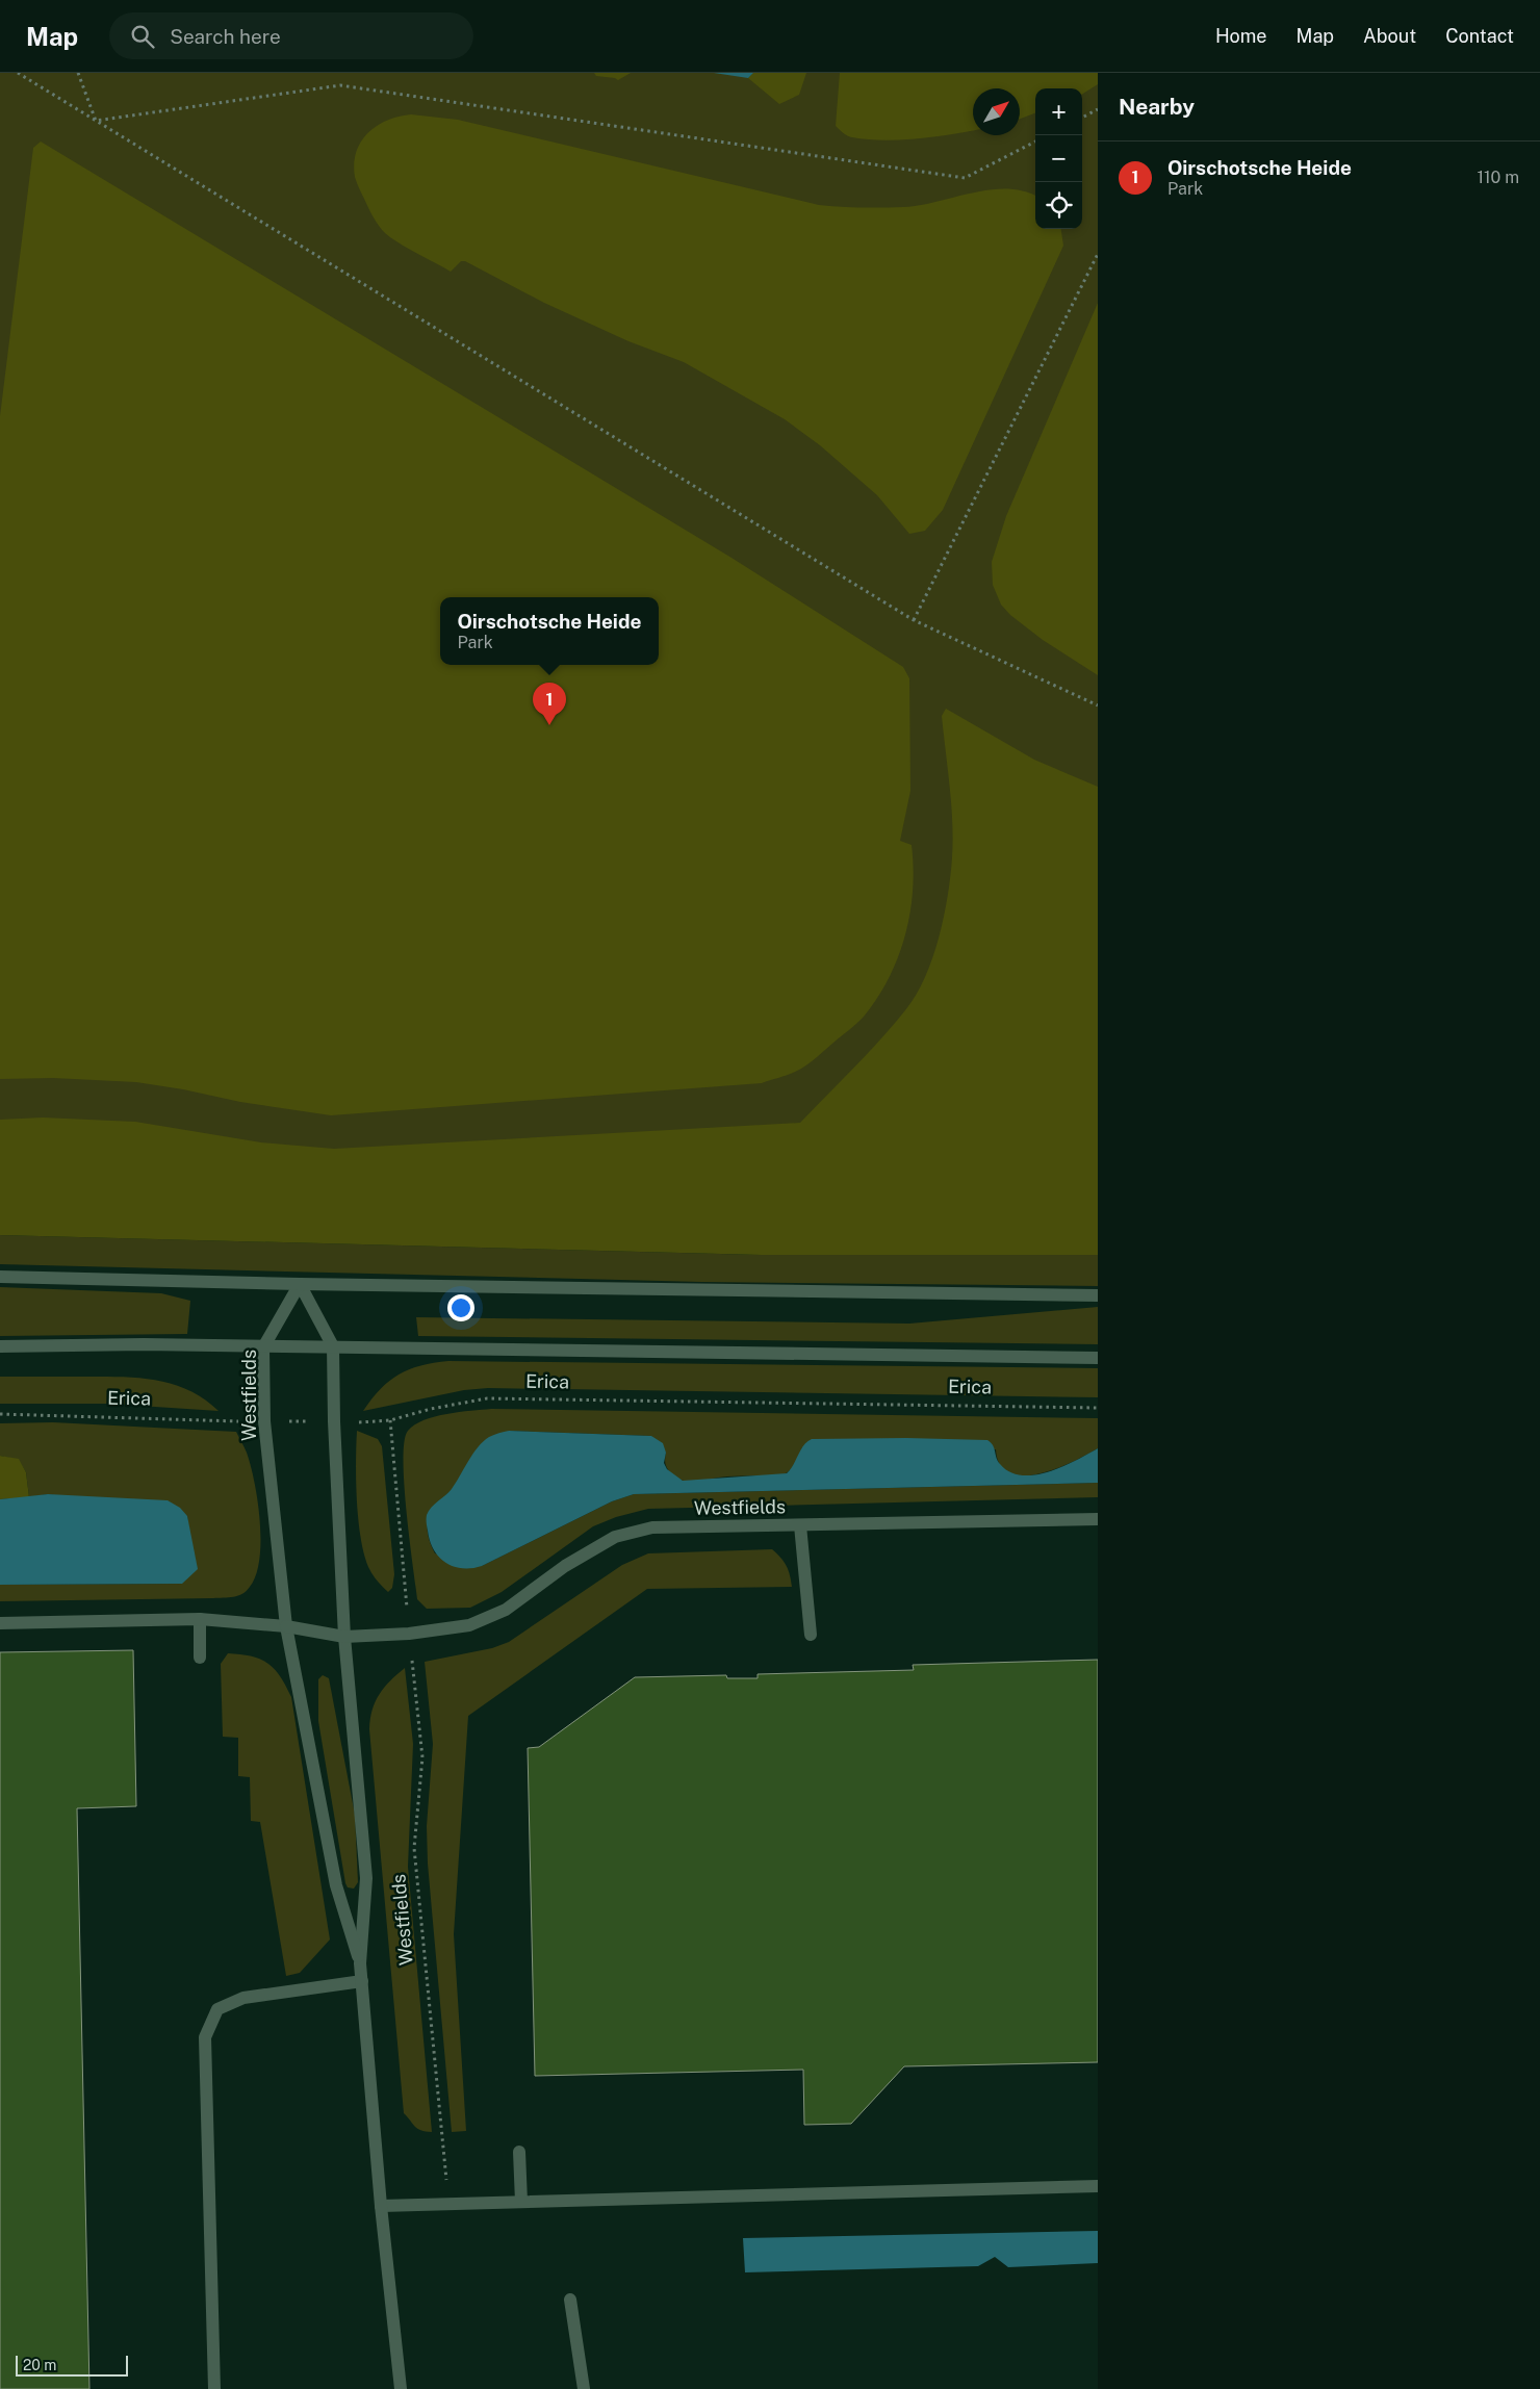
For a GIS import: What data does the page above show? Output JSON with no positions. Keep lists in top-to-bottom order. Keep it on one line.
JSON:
{"streets":{"street":["Erica","Westfields"]},"crossings":[["Erica","Westfields"]],"scale_bar":"20 m","north":"top right","page":{"header":"Map","search":"Search here","nav":["Home","Map","About","Contact"],"heading":"Nearby","map_buttons":["+","−"],"list":[{"mark":"1","name":"Oirschotsche Heide","note":"Park","value":"110 m"}],"popup":["Oirschotsche Heide","Park"],"pins":"1","scale":"20 m"}}
